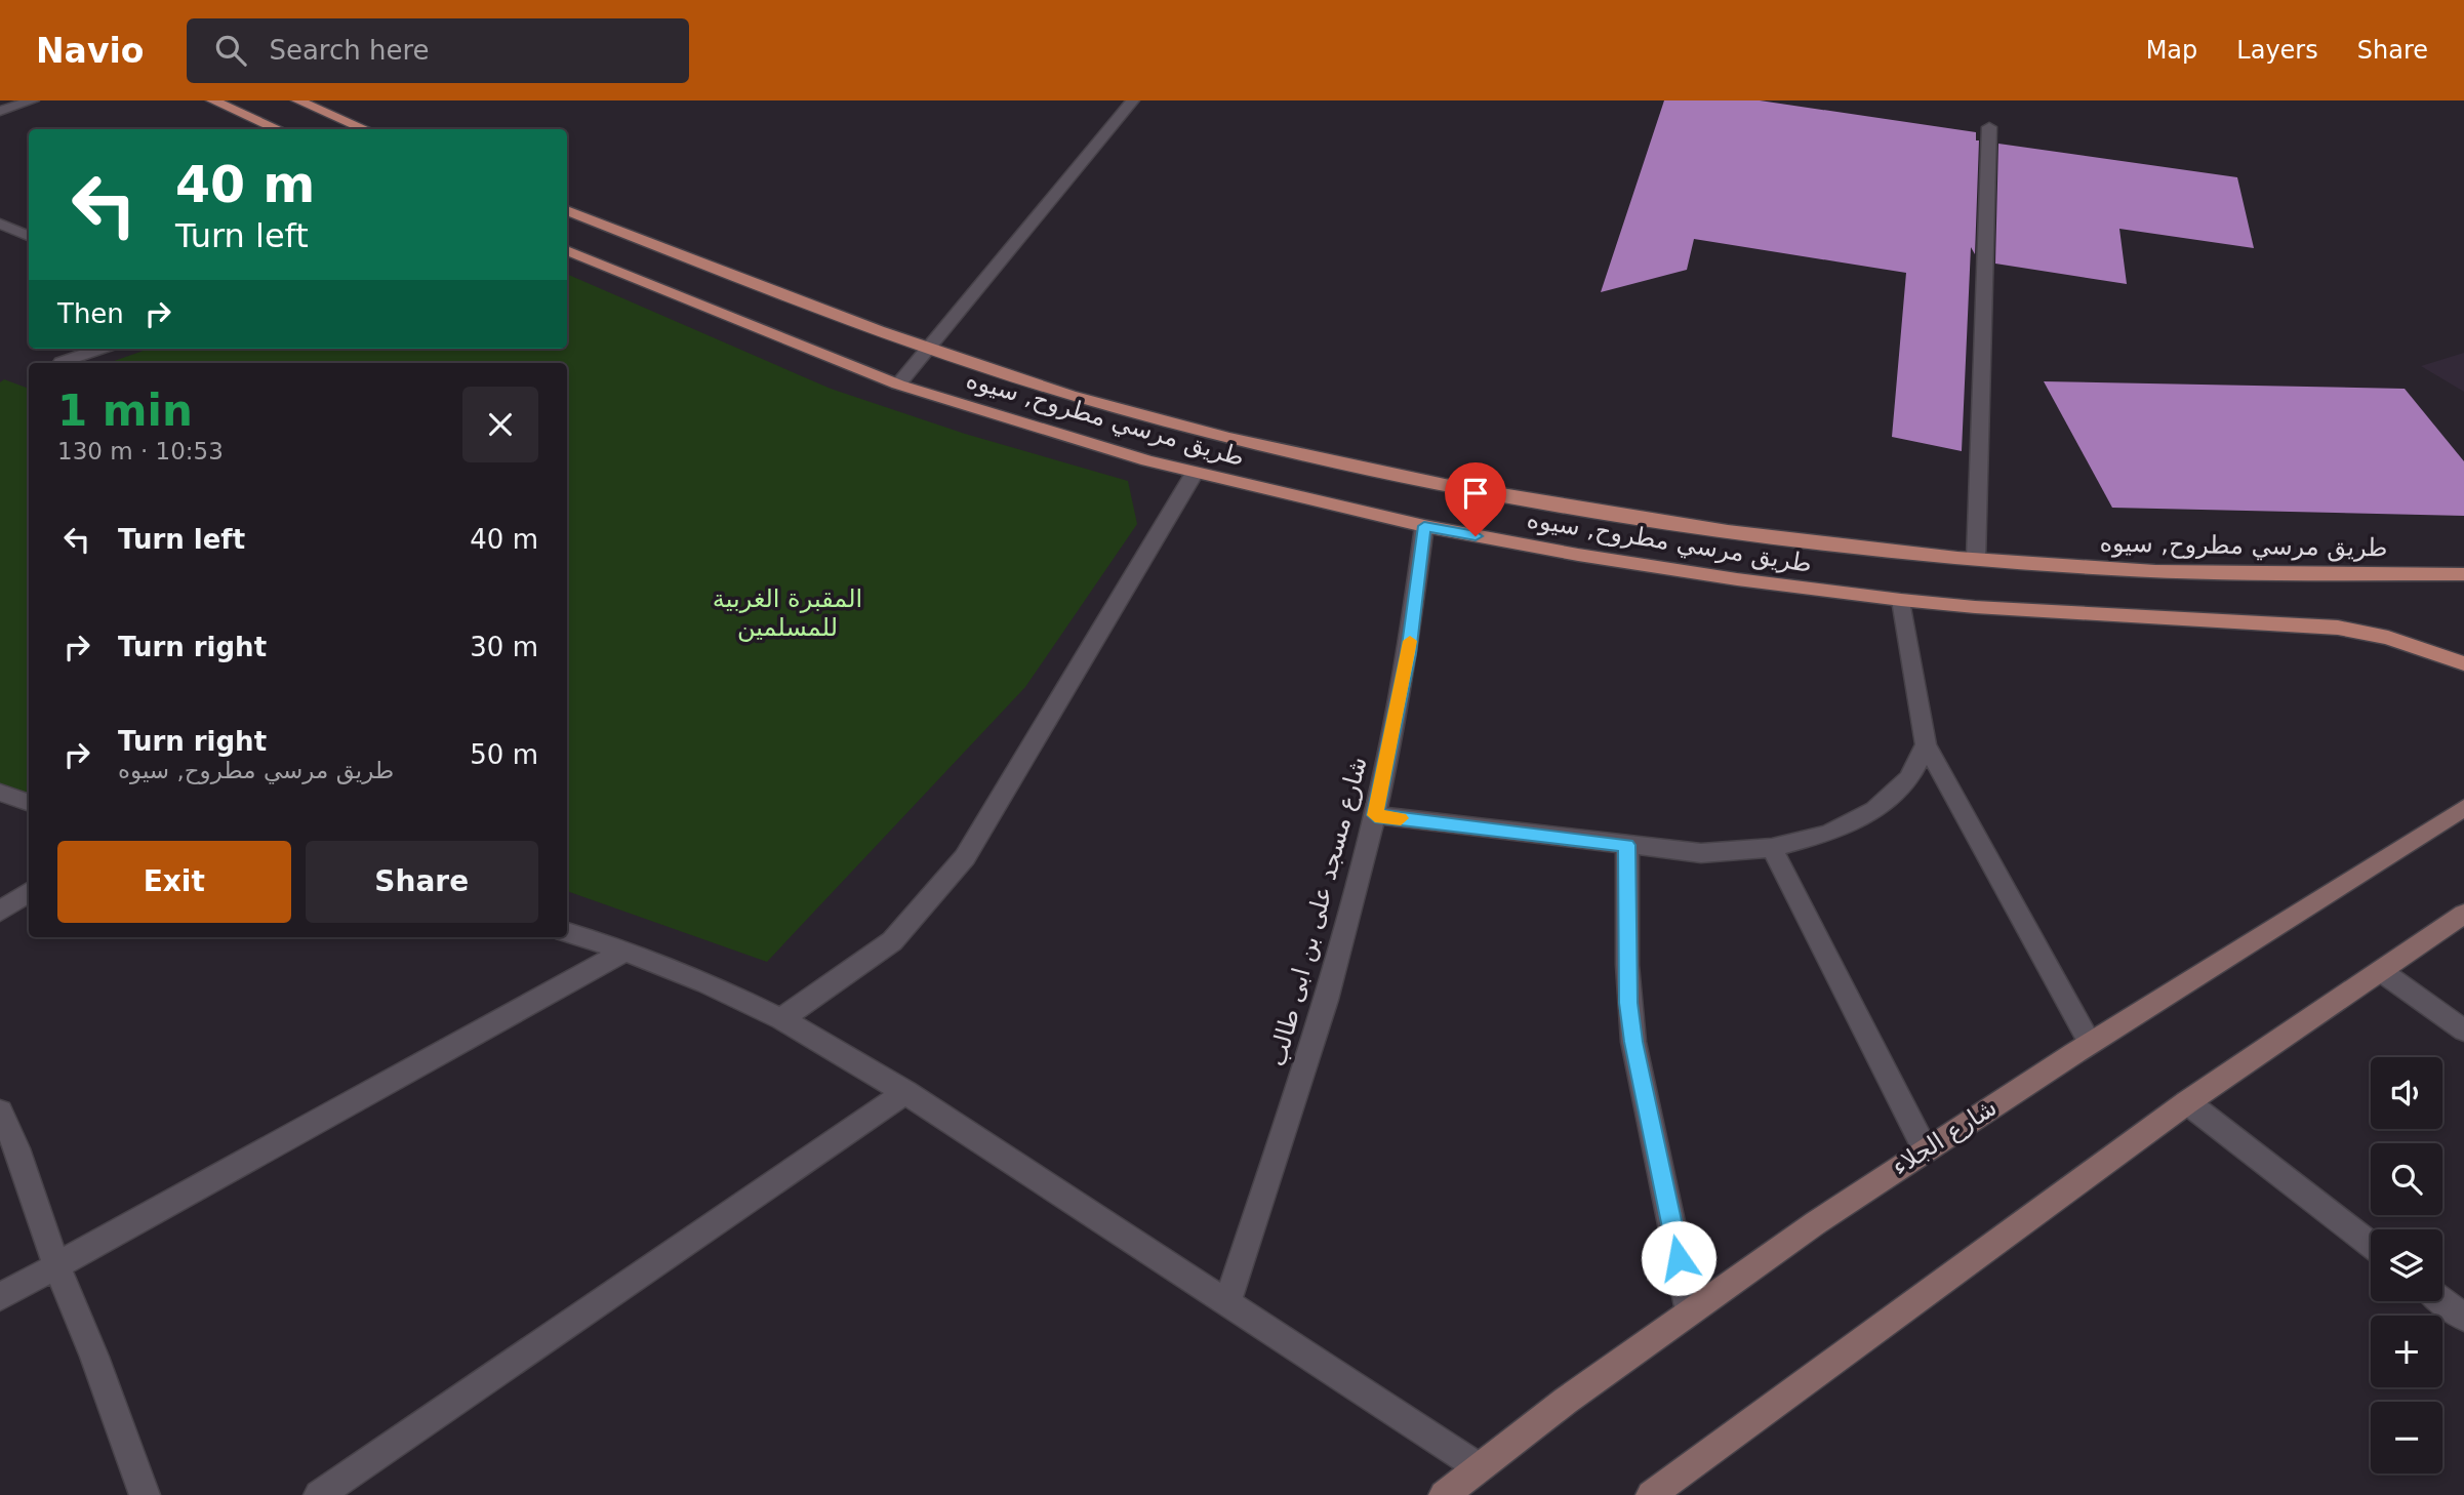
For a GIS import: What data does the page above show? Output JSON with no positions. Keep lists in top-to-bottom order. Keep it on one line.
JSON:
{"streets":{"main road":["طريق مرسي مطروح, سيوه"],"street":["شارع مسجد على بن ابى طالب","شارع الجلاء"]},"crossings":[["طريق مرسي مطروح, سيوه","شارع مسجد على بن ابى طالب"]],"parks":["المقبرة الغربية للمسلمين"],"page":{"header":"Navio","search":"Search here","nav":["Map","Layers","Share"],"turn":["40 m","Turn left"],"then":"Then","heading":["1 min","130 m · 10:53"],"list":[{"name":"Turn left","value":"40 m"},{"name":"Turn right","value":"30 m"},{"name":"Turn right","note":"طريق مرسي مطروح, سيوه","value":"50 m"}],"buttons":["Exit","Share"],"map_buttons":["+","−"]}}
